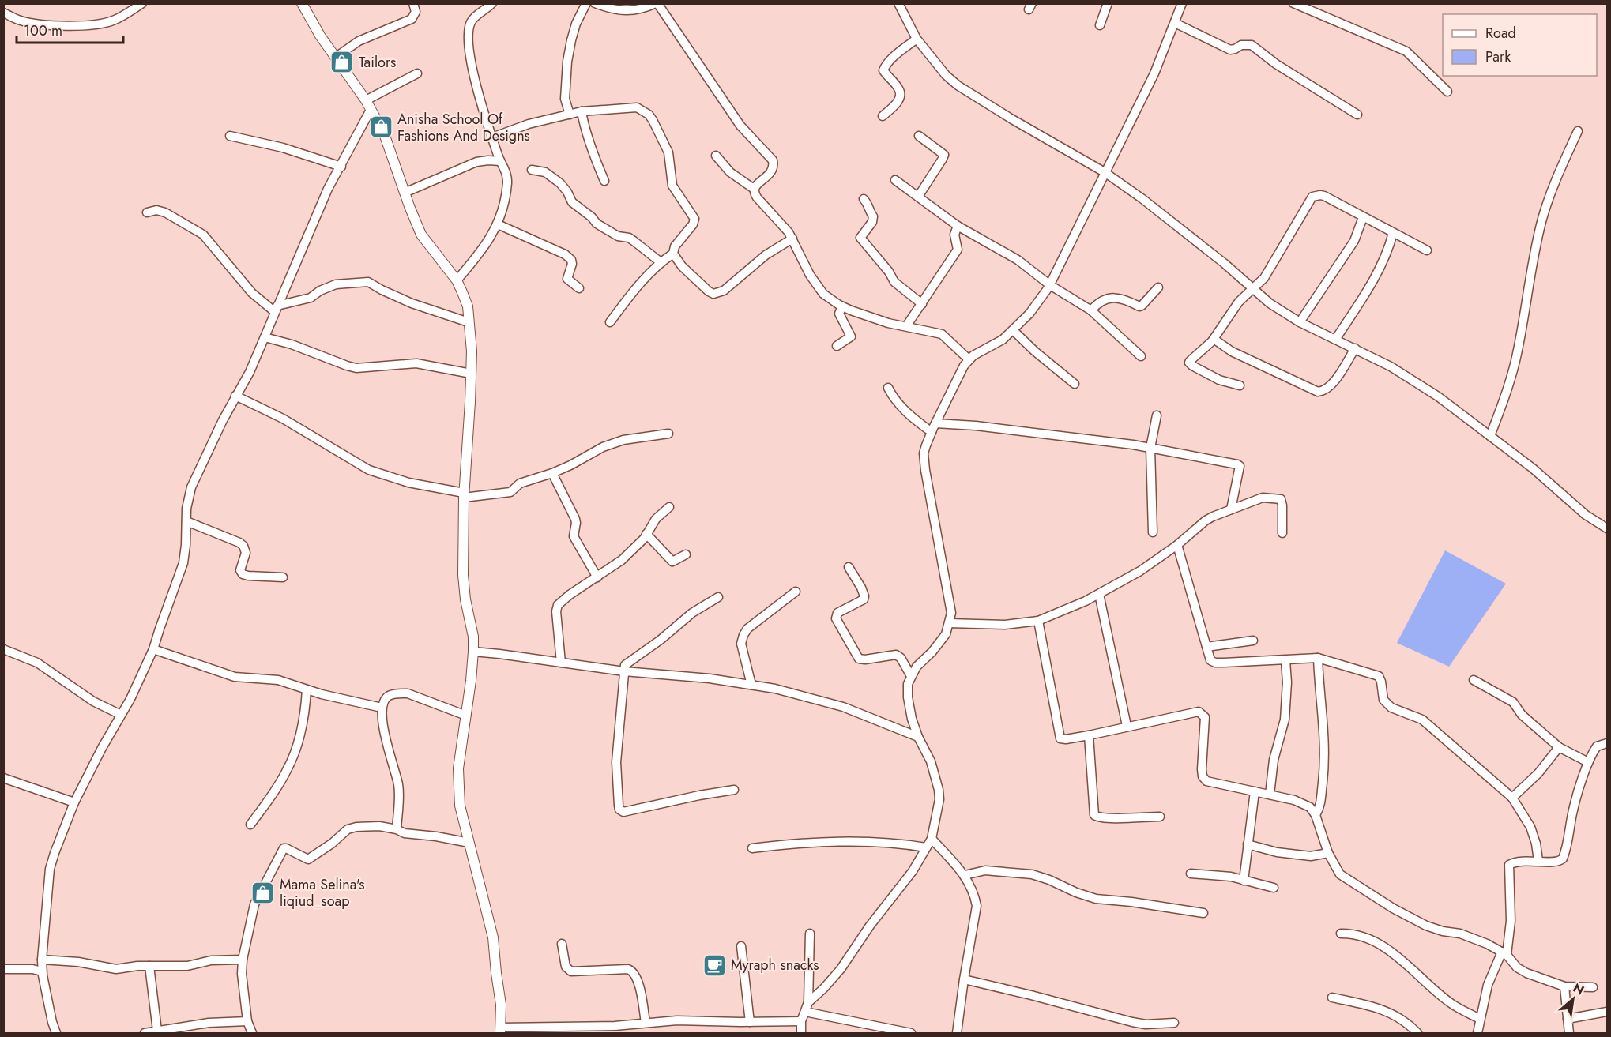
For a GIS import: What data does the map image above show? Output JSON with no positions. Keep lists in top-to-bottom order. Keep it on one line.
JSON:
{"places":{"shop":["Tailors","Anisha School Of Fashions And Designs","Mama Selina's liqiud_soap"],"cafe":["Myraph snacks"]},"legend":["Road","Park"],"scale_bar":"100 m","north":"top right"}
